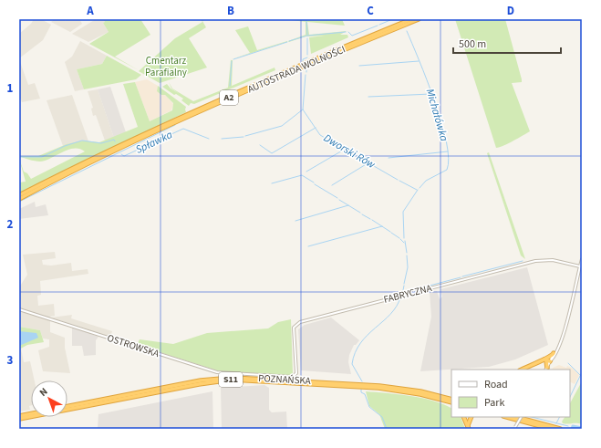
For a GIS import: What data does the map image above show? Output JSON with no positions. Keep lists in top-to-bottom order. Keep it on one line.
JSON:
{"streets":{"highway":["AUTOSTRADA WOLNOŚCI","A2","S11","POZNAŃSKA"],"street":["FABRYCZNA","OSTROWSKA"]},"crossings":[["FABRYCZNA","OSTROWSKA"],["S11","POZNAŃSKA"]],"water":["Michałówka","Spławka","Dworski Rów"],"parks":["Cmentarz Parafialny"],"legend":["Road","Park"],"scale_bar":"500 m","north":"top left","grid":{"columns":["A","B","C","D"],"rows":["1","2","3"]}}
